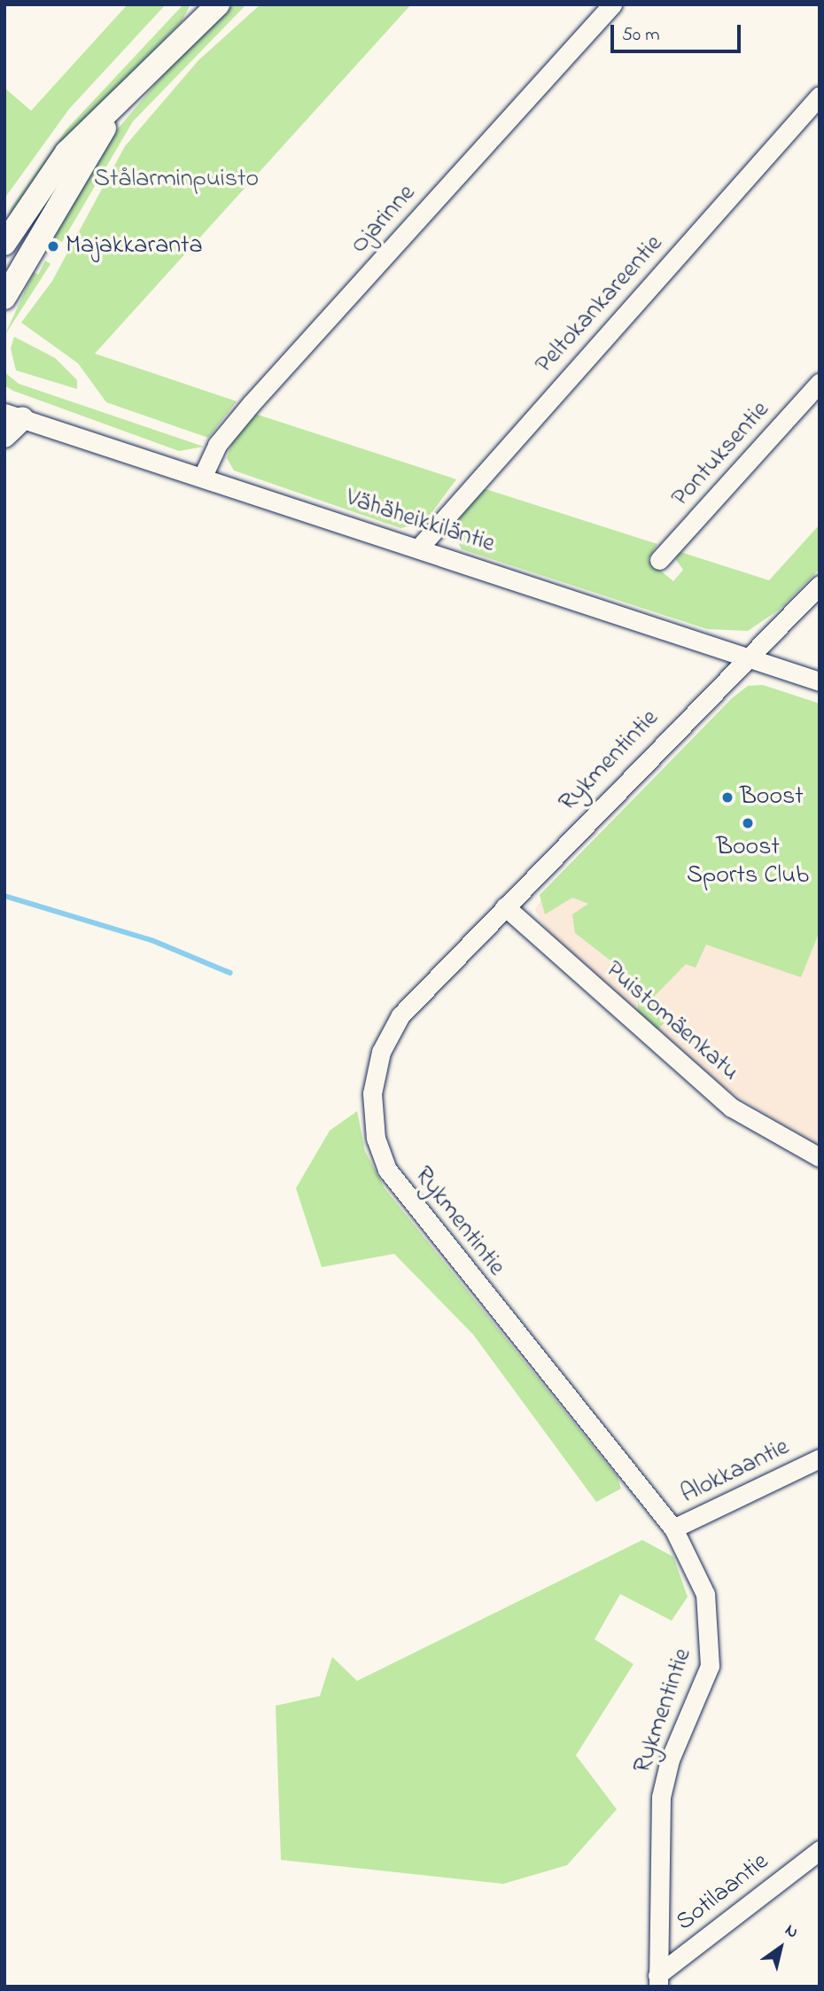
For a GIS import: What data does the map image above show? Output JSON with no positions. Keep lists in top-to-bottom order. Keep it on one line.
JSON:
{"streets":{"street":["Ojarinne","Peltokankareentie","Pontuksentie","Vähäheikkiläntie","Rykmentintie","Puistomäenkatu","Alokkaantie","Sotilaantie"]},"crossings":[["Ojarinne","Vähäheikkiläntie"],["Peltokankareentie","Vähäheikkiläntie"],["Vähäheikkiläntie","Rykmentintie"],["Rykmentintie","Puistomäenkatu"],["Rykmentintie","Alokkaantie"],["Rykmentintie","Sotilaantie"]],"parks":["Stålarminpuisto"],"places":["Majakkaranta","Boost","Boost Sports Club"],"scale_bar":"50 m","north":"top right"}
